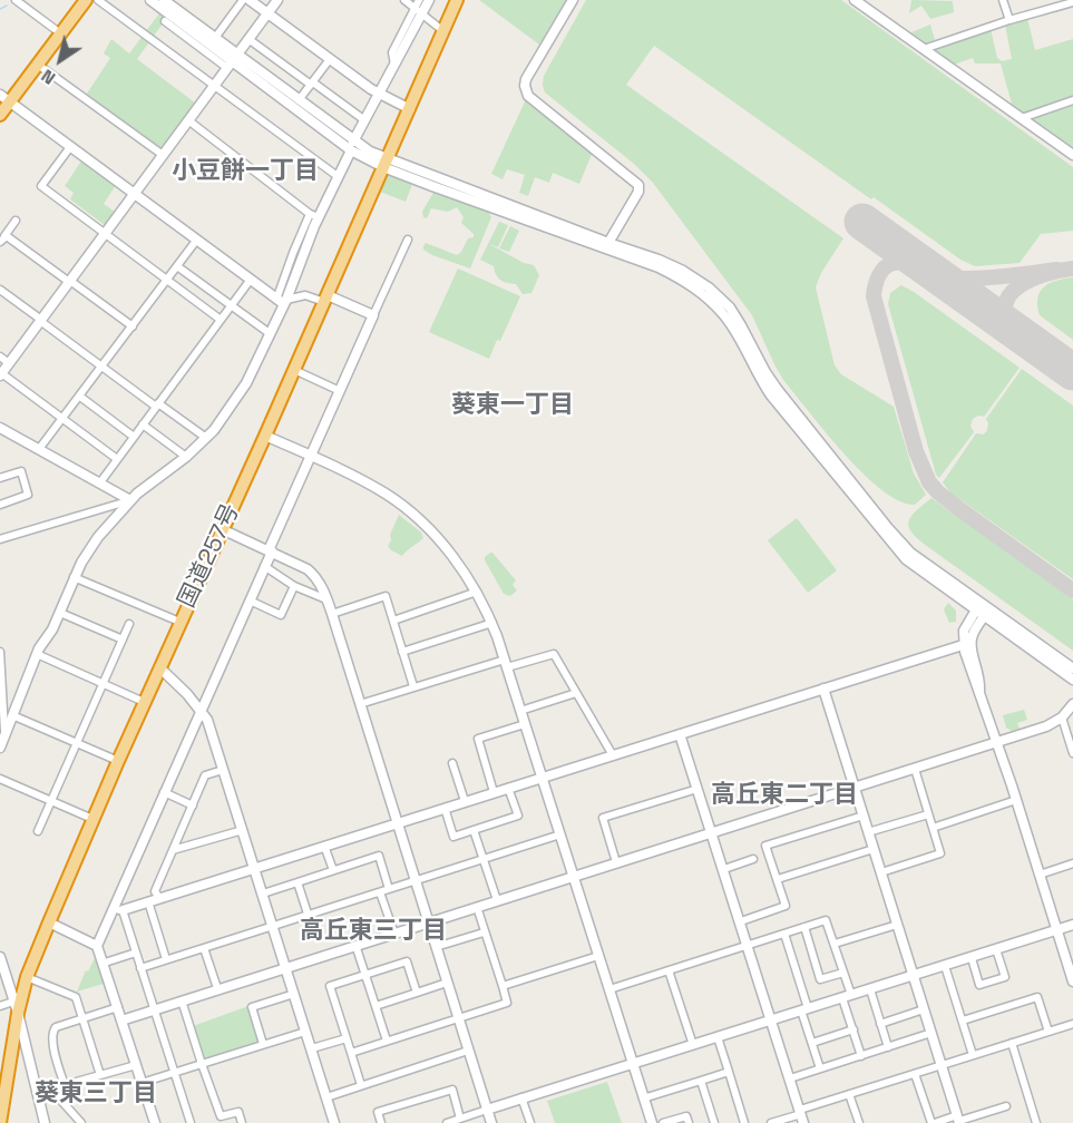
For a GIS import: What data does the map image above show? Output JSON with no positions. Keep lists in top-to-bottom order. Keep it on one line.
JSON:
{"streets":{"highway":["国道257号"]},"districts":["小豆餅一丁目","葵東一丁目","高丘東二丁目","高丘東三丁目","葵東三丁目"],"north":"bottom left"}
